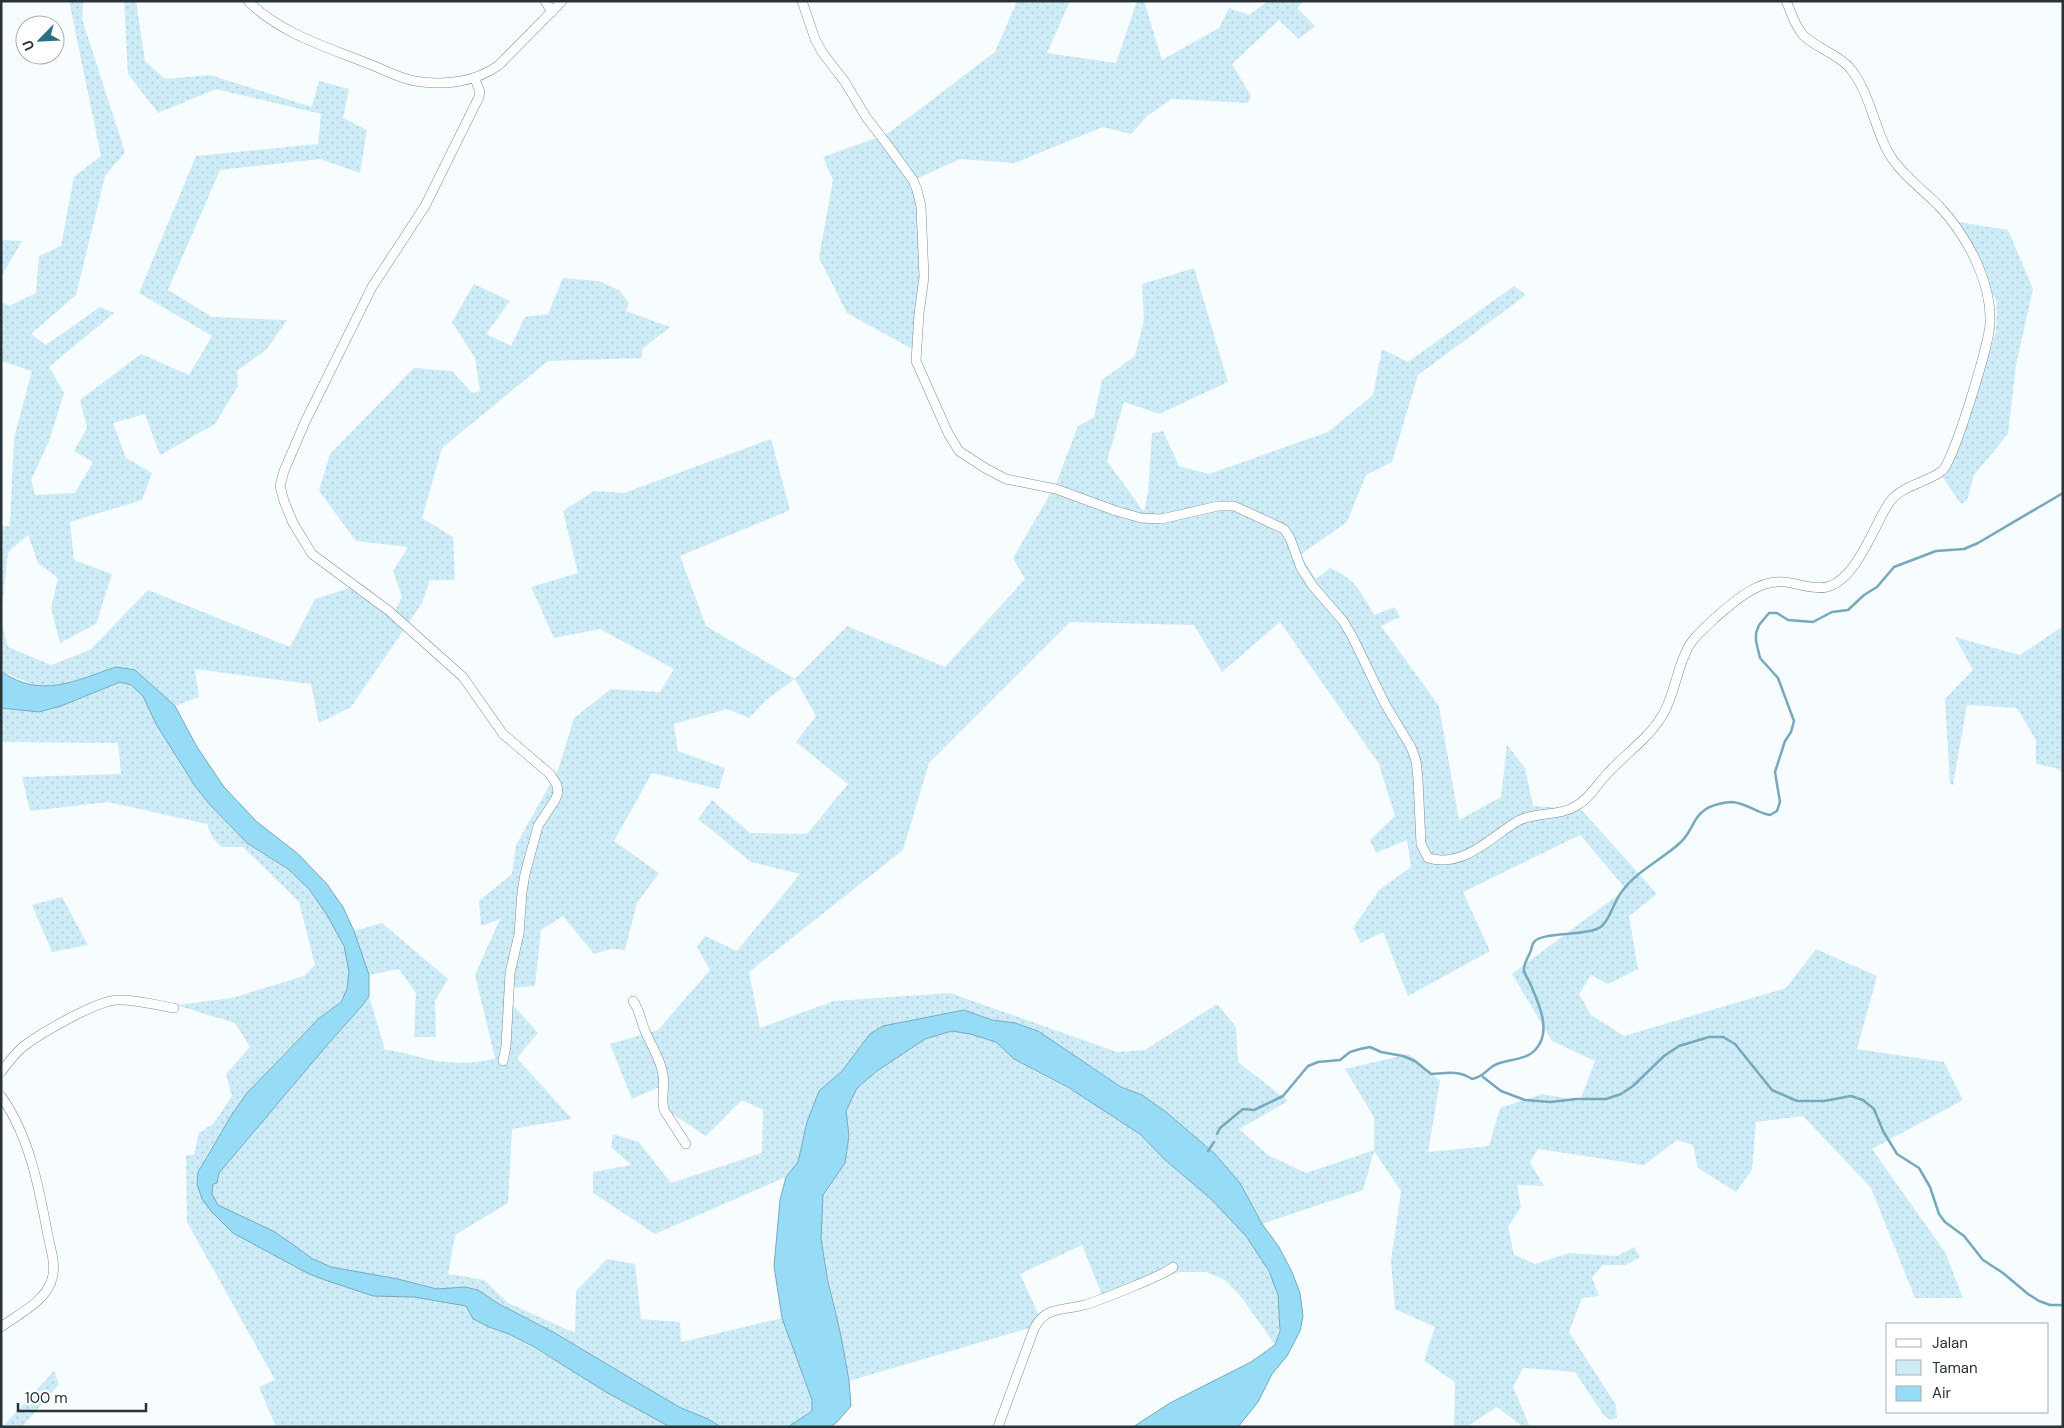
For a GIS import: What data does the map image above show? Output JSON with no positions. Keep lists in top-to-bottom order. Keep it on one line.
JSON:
{"legend":["Jalan","Taman","Air"],"scale_bar":"100 m","north":"bottom left"}
